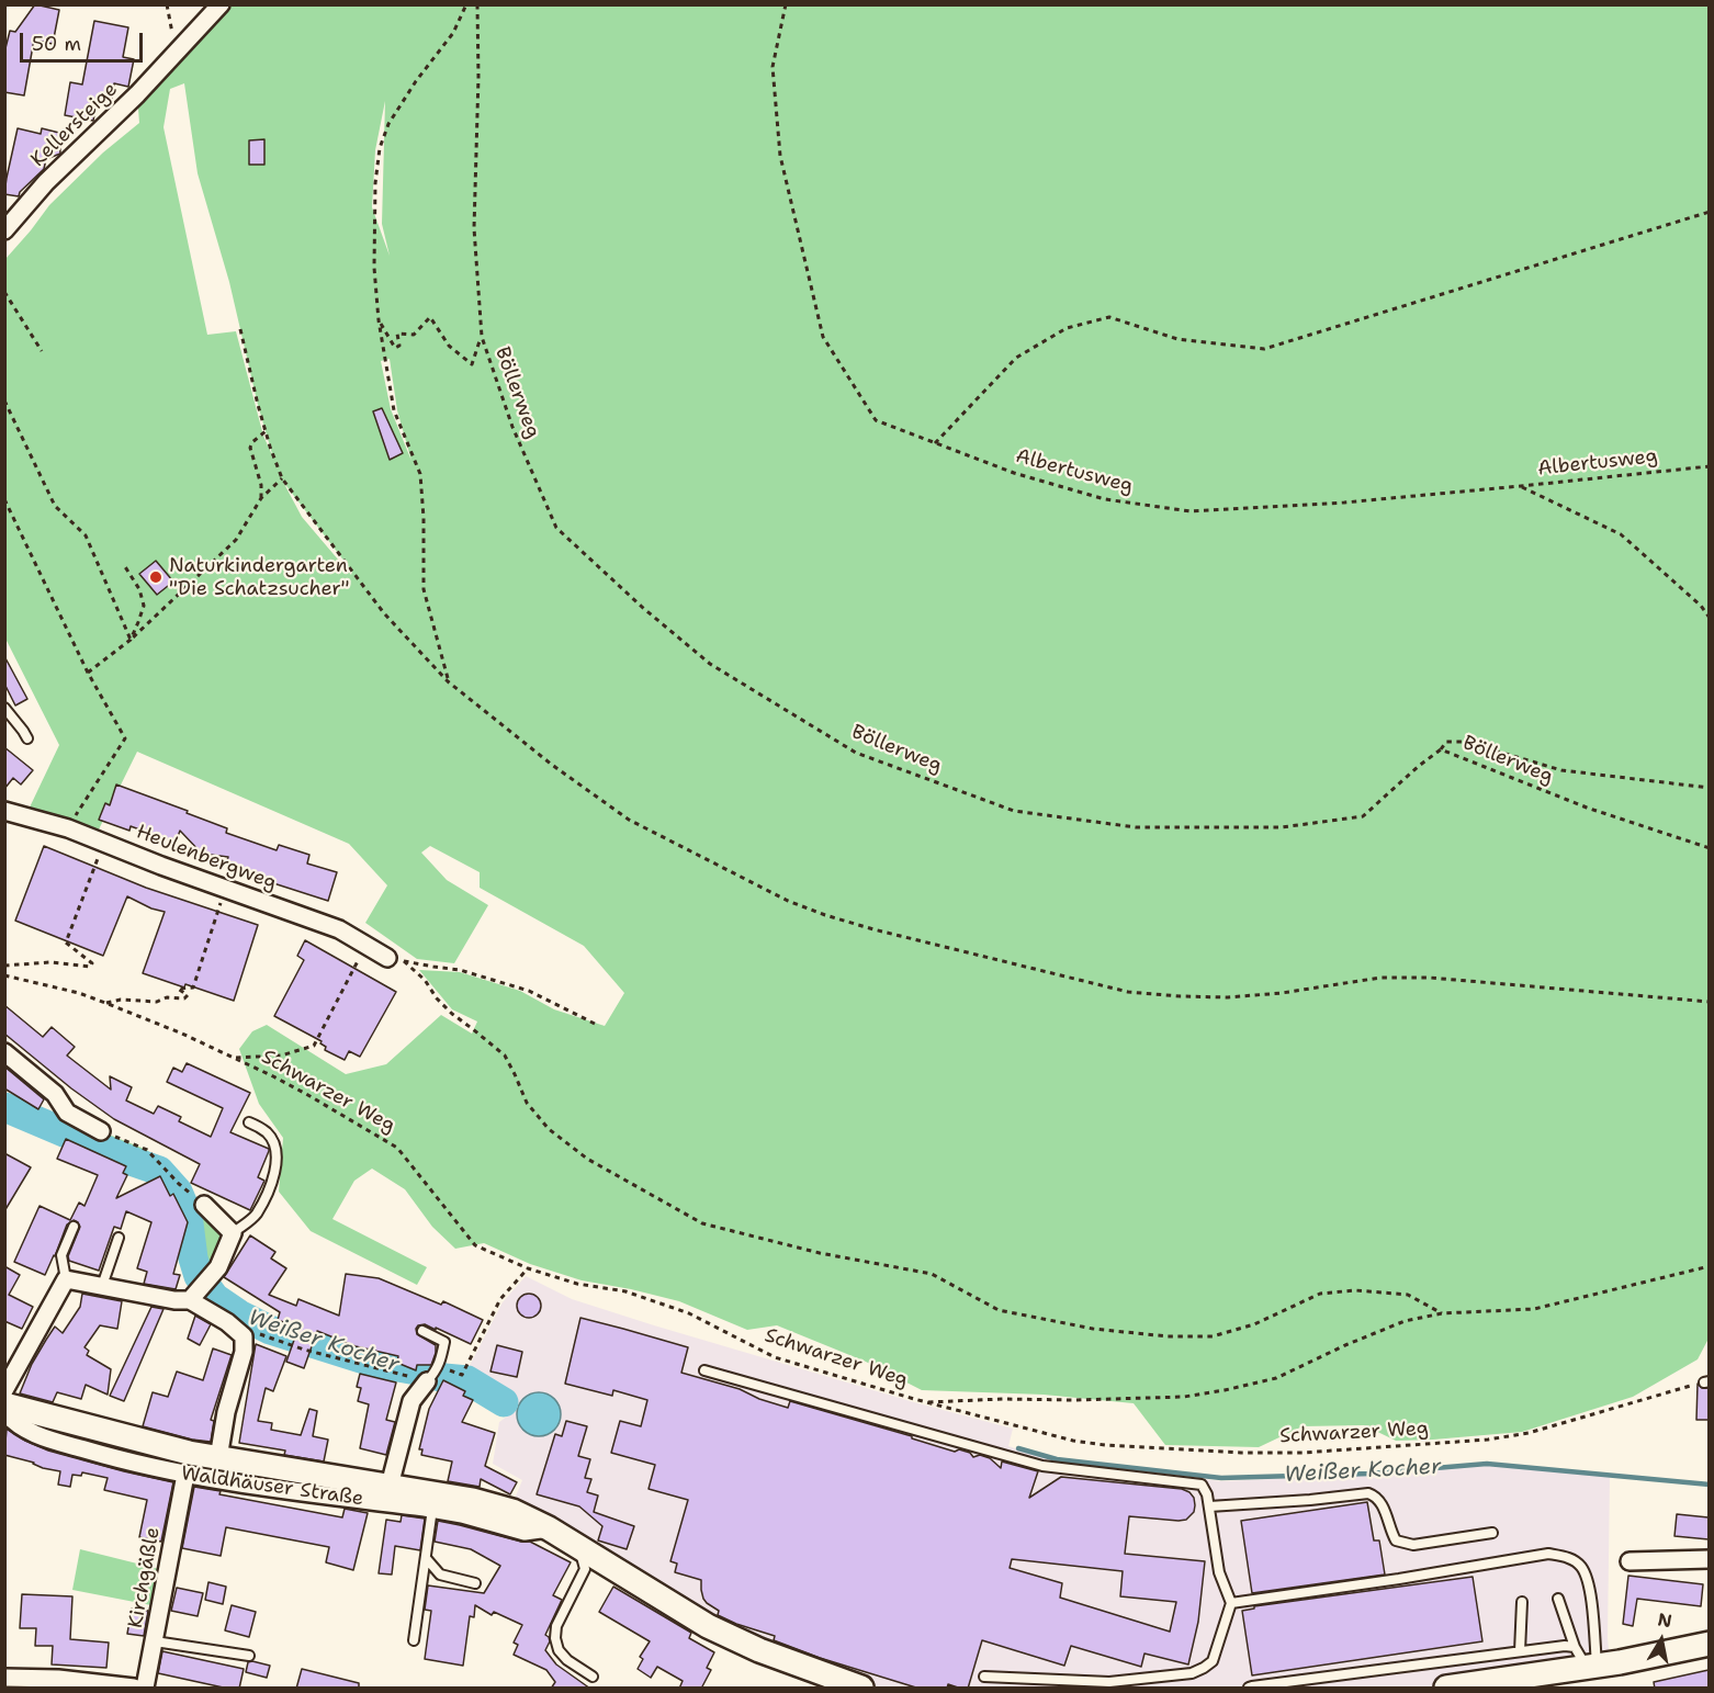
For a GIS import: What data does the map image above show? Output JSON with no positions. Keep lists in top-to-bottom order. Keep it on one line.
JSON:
{"streets":{"street":["Kellersteige","Heulenbergweg","Waldhäuser Straße","Kirchgäßle"],"path":["Böllerweg","Albertusweg","Schwarzer Weg"]},"crossings":[["Waldhäuser Straße","Kirchgäßle"]],"water":["Weißer Kocher"],"places":["Naturkindergarten \"Die Schatzsucher\""],"scale_bar":"50 m","north":"top"}
